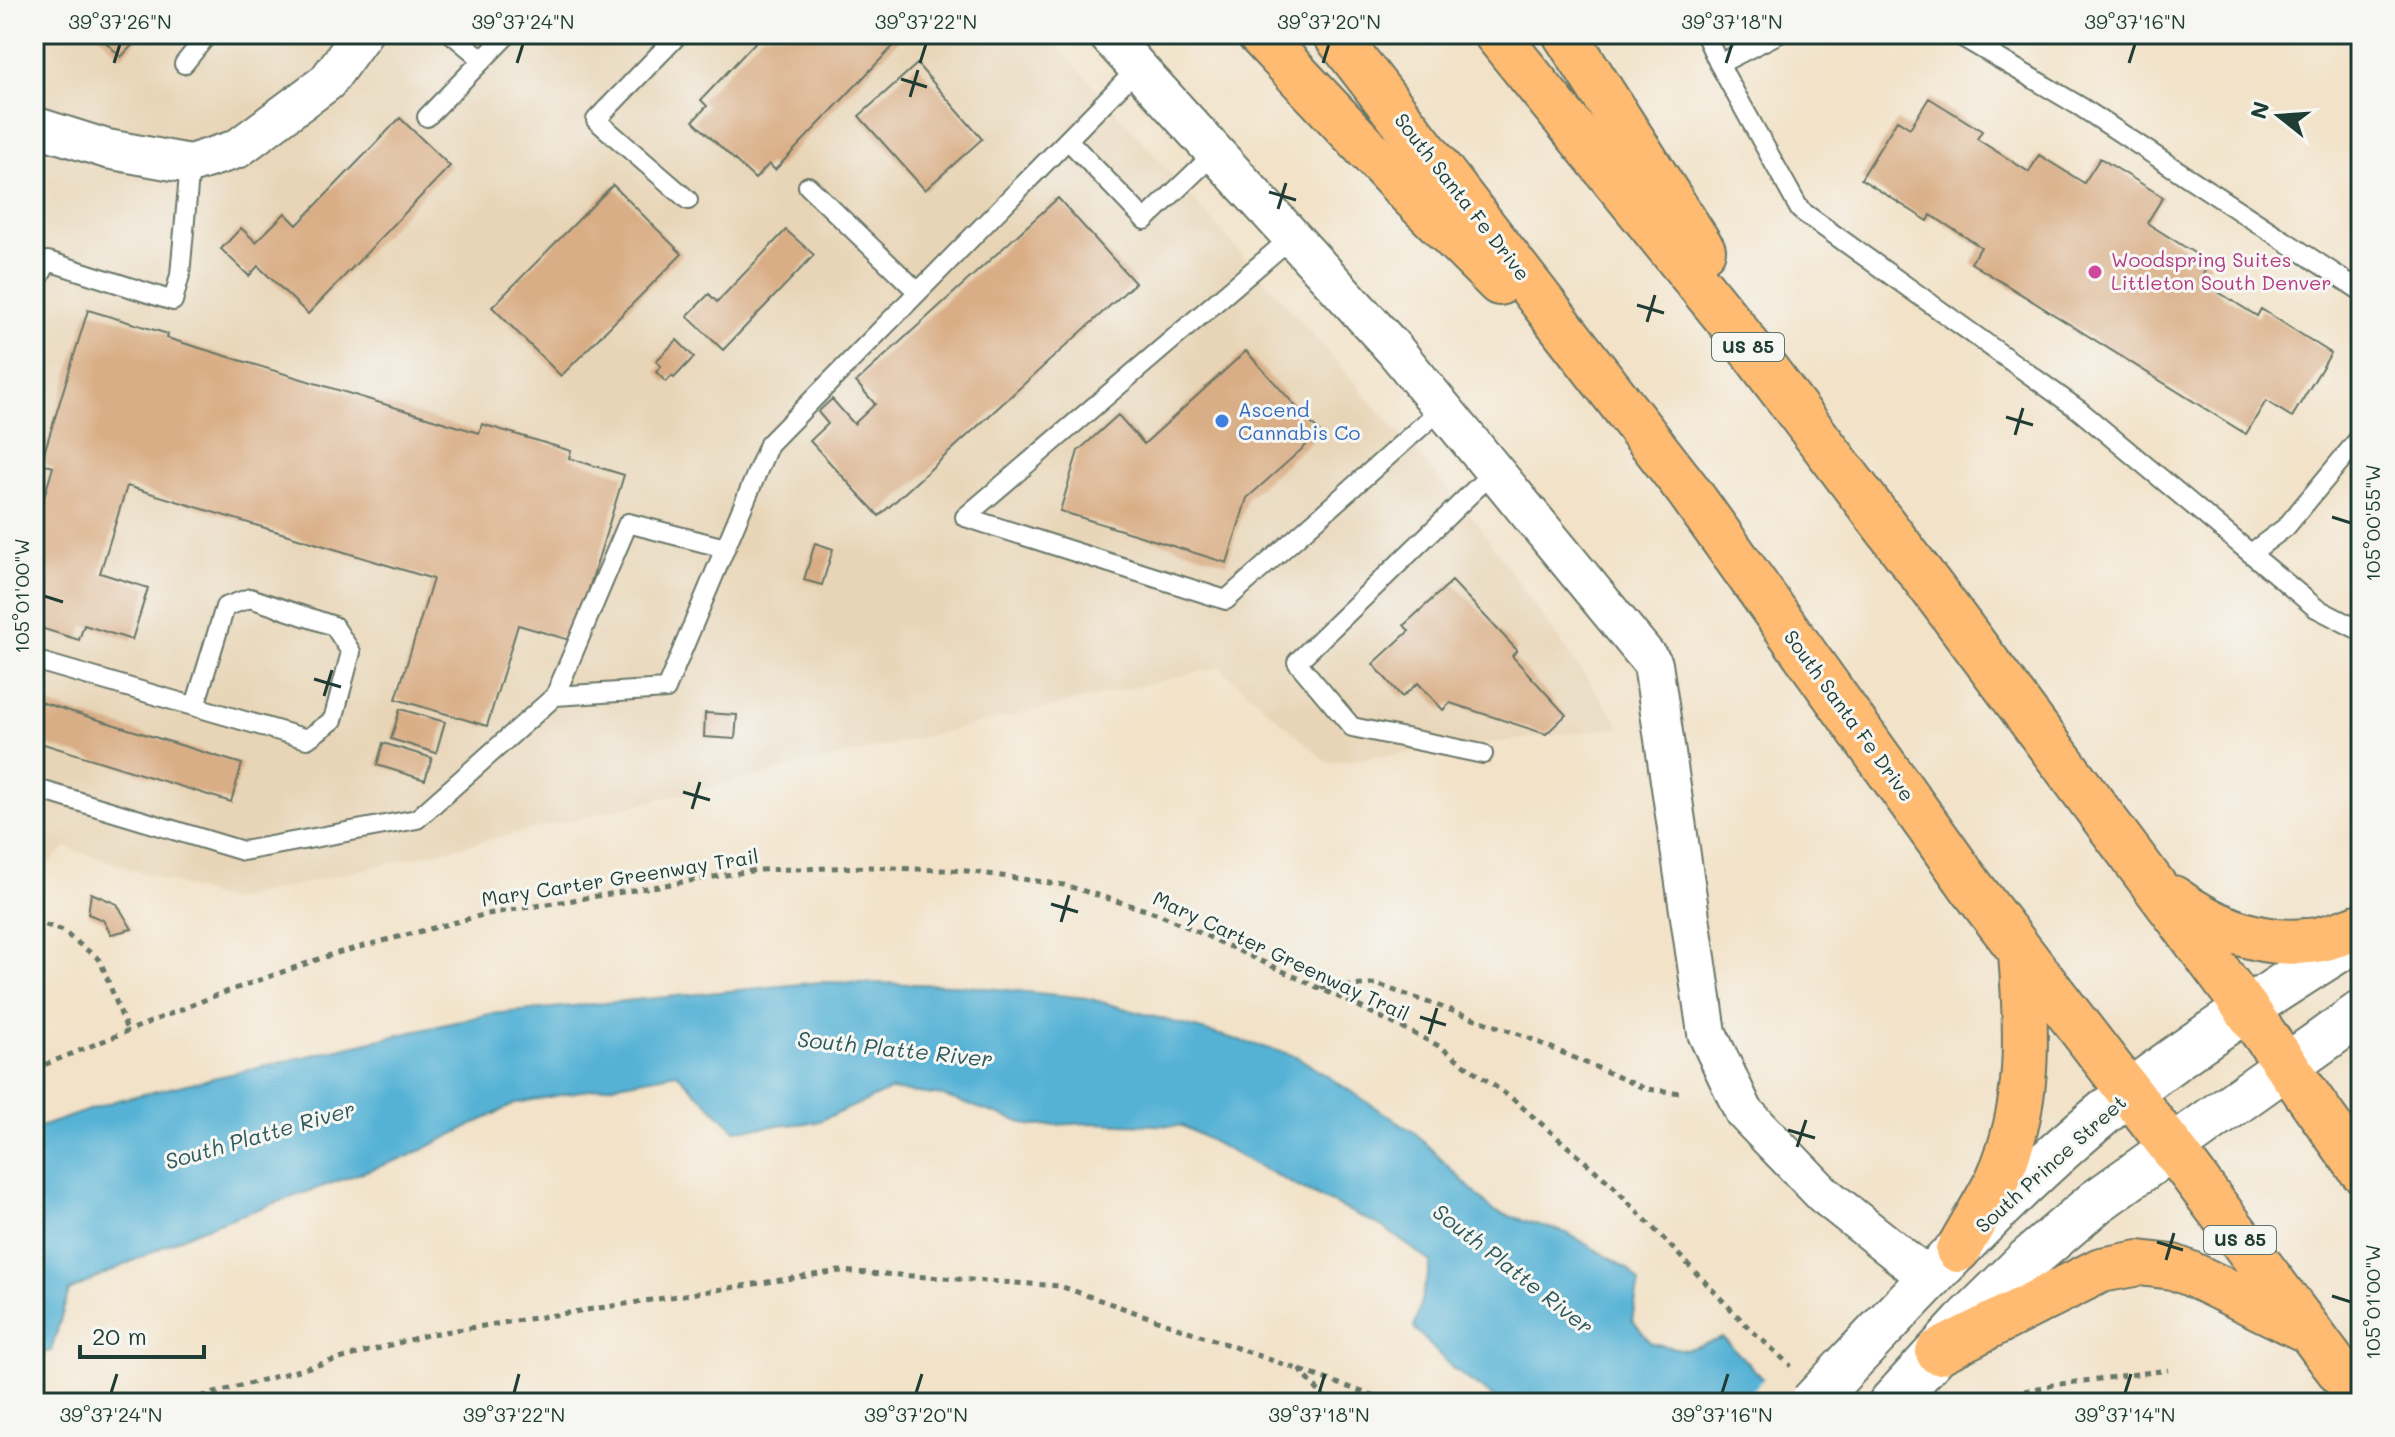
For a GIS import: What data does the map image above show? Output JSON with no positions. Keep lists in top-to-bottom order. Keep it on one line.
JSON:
{"streets":{"highway":["South Santa Fe Drive","US 85"],"street":["South Prince Street"],"path":["Mary Carter Greenway Trail"]},"crossings":[["South Santa Fe Drive","South Prince Street"],["US 85","South Prince Street"],["Mary Carter Greenway Trail","South Prince Street"]],"water":["South Platte River"],"places":["Woodspring Suites Littleton South Denver","Ascend Cannabis Co"],"scale_bar":"20 m","north":"left","coordinates":["39°37'26\"N","39°37'24\"N","39°37'22\"N","39°37'20\"N","39°37'18\"N","39°37'16\"N","105°00'55\"W","105°01'00\"W","39°37'14\"N"]}
